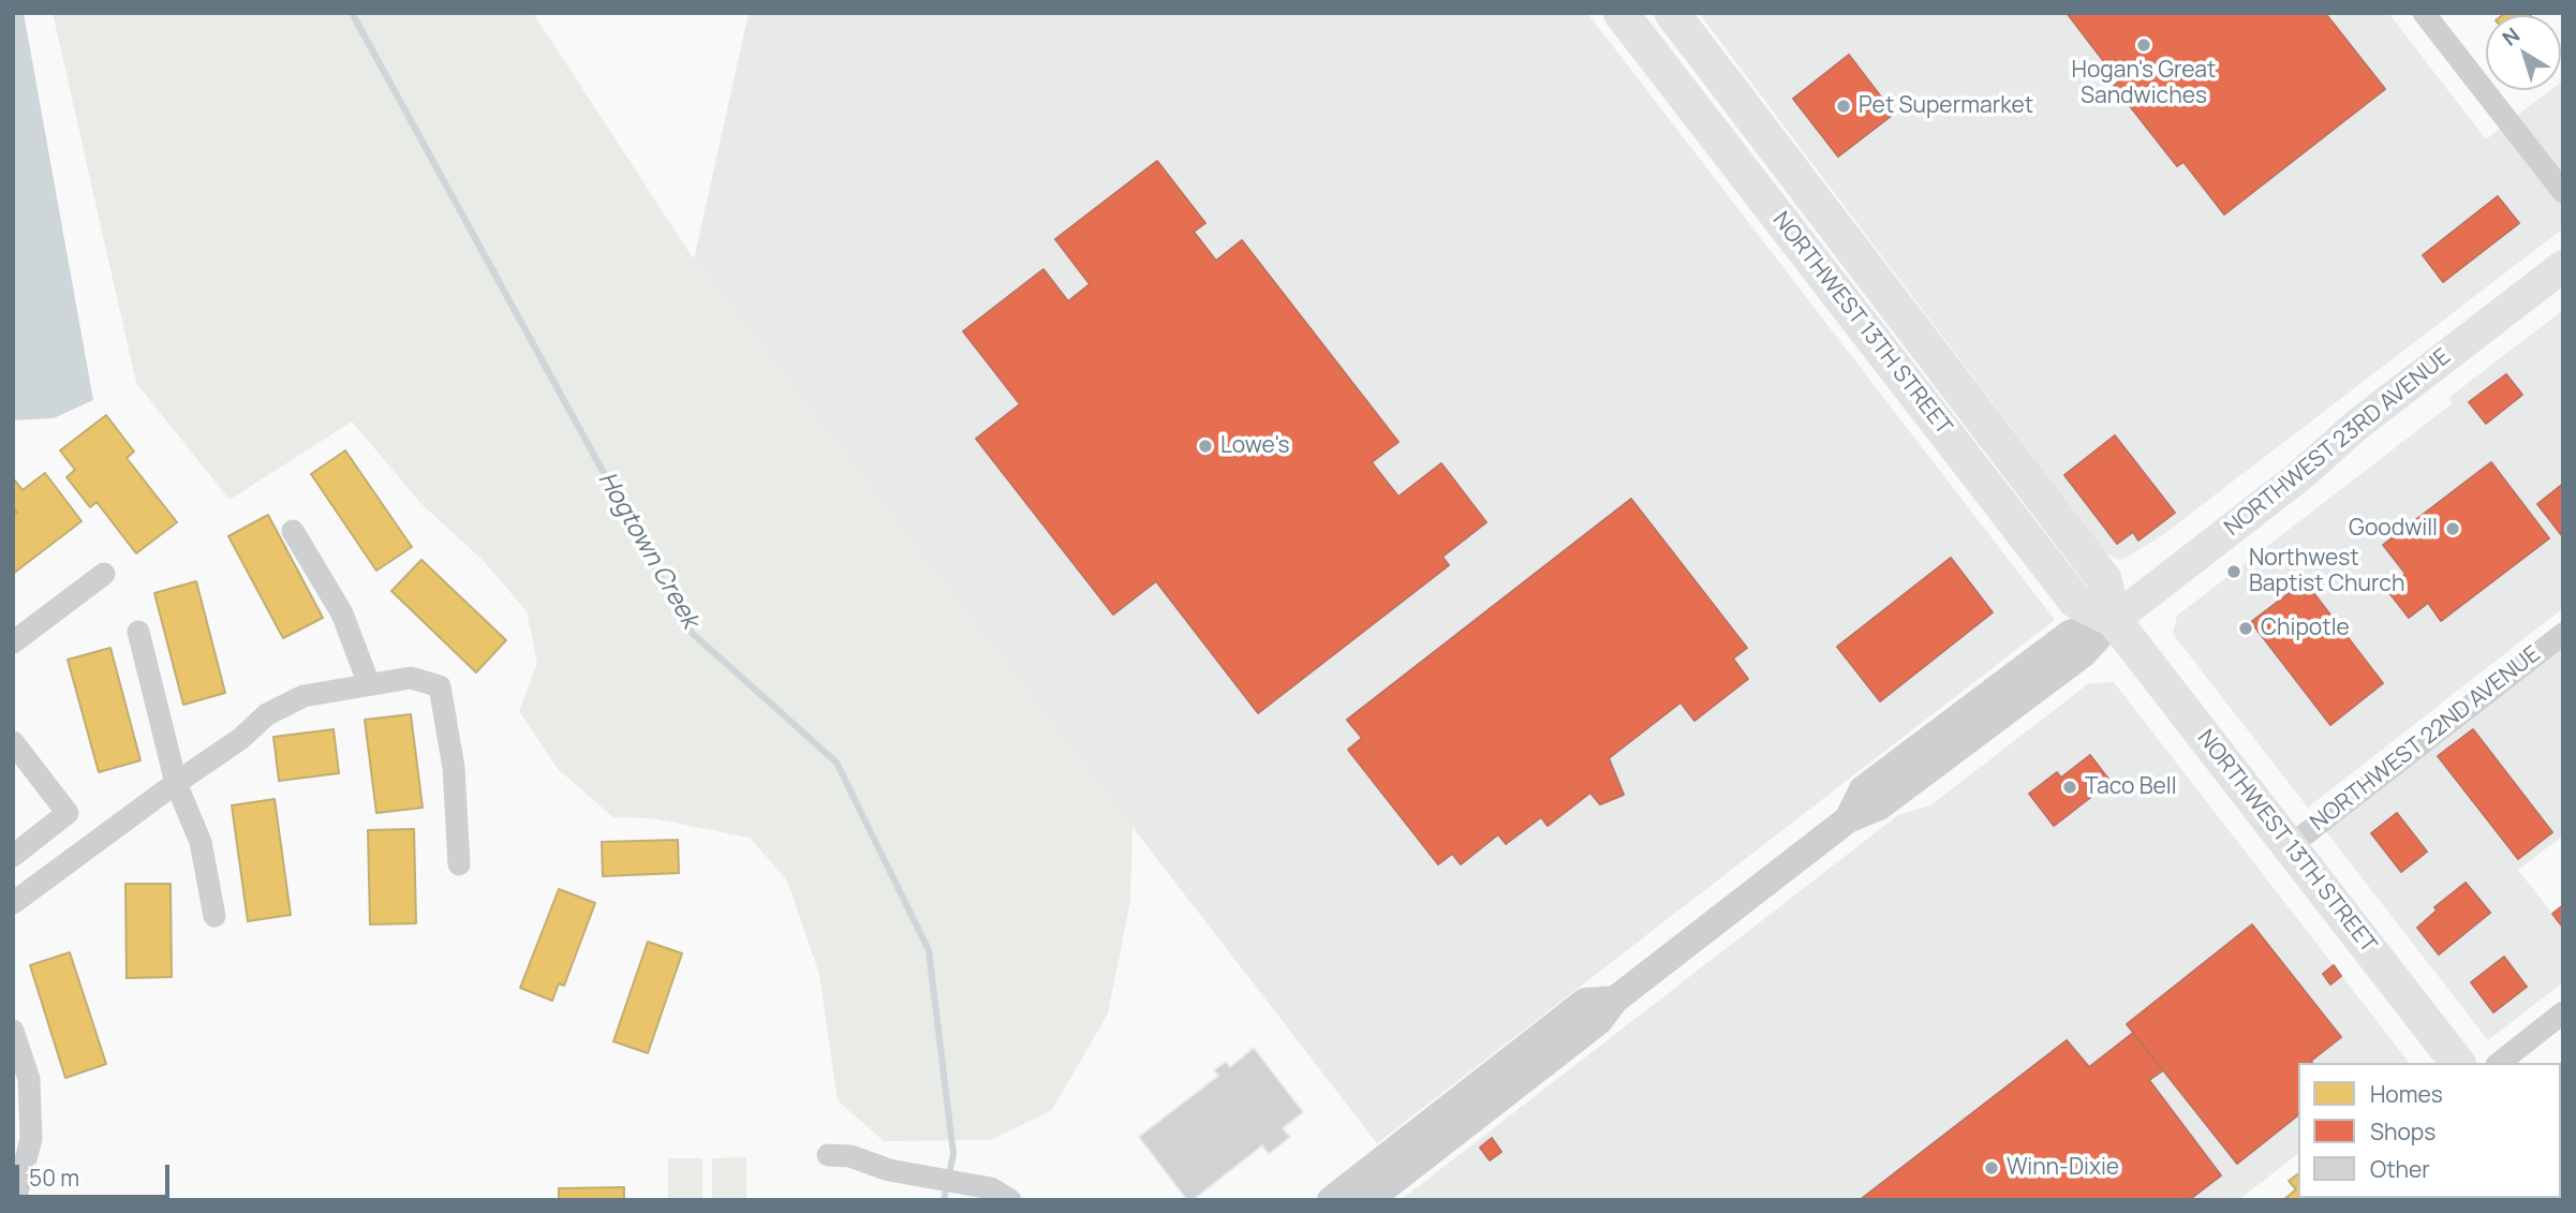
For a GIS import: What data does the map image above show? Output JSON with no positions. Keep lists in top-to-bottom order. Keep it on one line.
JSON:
{"streets":{"main road":["NORTHWEST 13TH STREET","NORTHWEST 23RD AVENUE"],"street":["NORTHWEST 22ND AVENUE"]},"crossings":[["NORTHWEST 13TH STREET","NORTHWEST 23RD AVENUE"],["NORTHWEST 13TH STREET","NORTHWEST 22ND AVENUE"]],"water":["Hogtown Creek"],"places":["Hogan's Great Sandwiches","Pet Supermarket","Lowe's","Goodwill","Northwest Baptist Church","Chipotle","Taco Bell","Winn-Dixie"],"legend":["Homes","Shops","Other"],"scale_bar":"50 m","north":"top left"}
